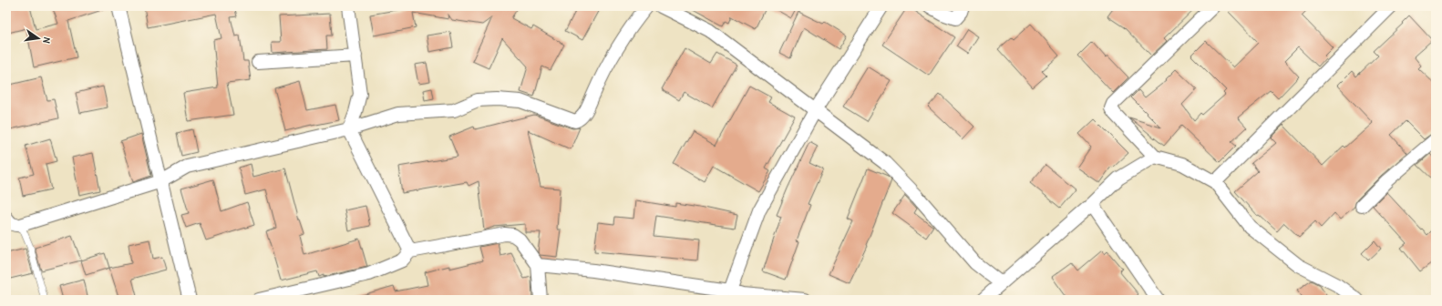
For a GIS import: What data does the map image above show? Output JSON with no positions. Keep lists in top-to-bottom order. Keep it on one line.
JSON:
{"north":"right"}
